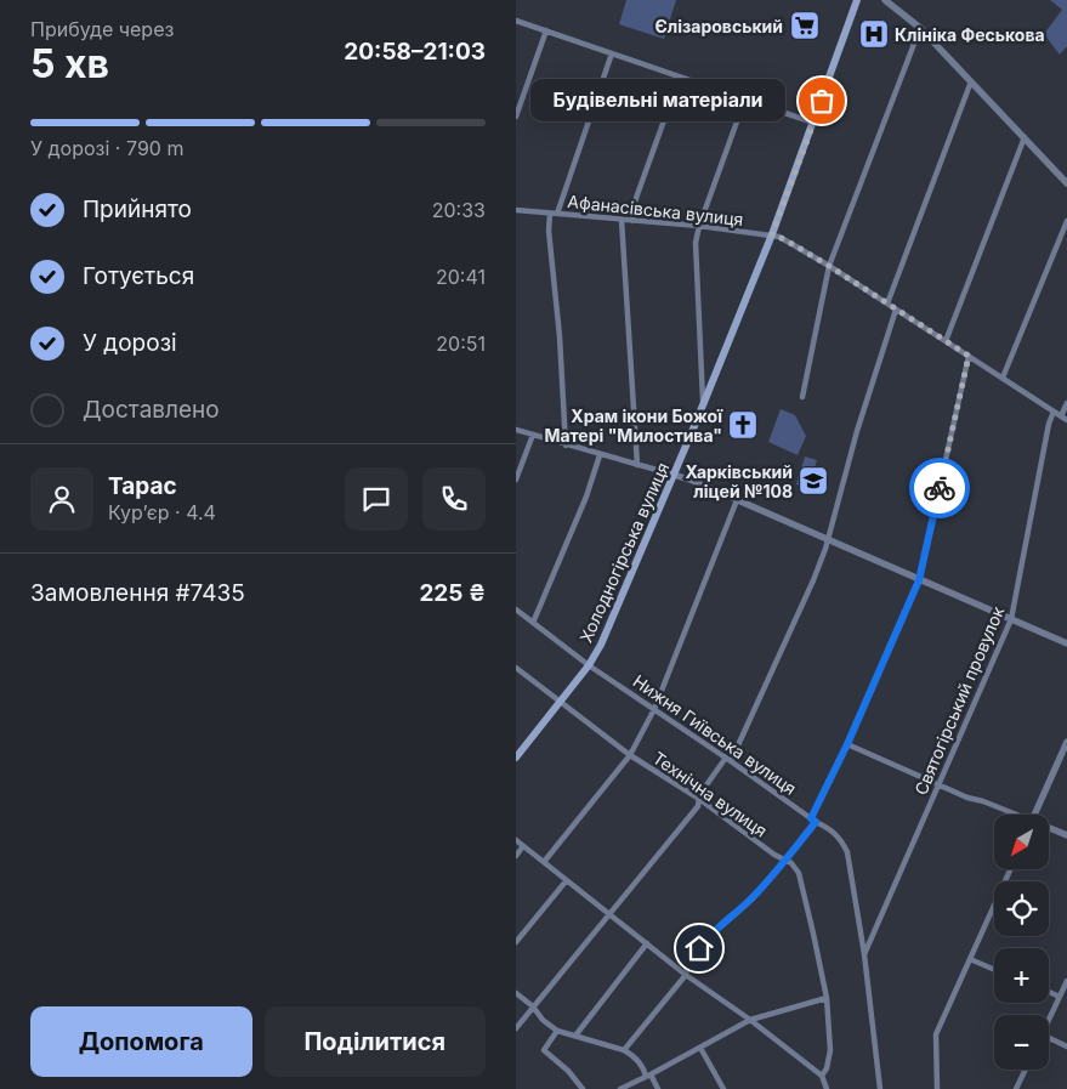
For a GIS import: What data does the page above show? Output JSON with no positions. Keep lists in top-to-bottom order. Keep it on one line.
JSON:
{"streets":{"main road":["Холодногірська вулиця"],"street":["Афанасівська вулиця","Святогірський провулок","Нижня Гиївська вулиця","Технічна вулиця"]},"crossings":[["Афанасівська вулиця","Холодногірська вулиця"],["Афанасівська вулиця","Святогірський провулок"],["Холодногірська вулиця","Нижня Гиївська вулиця"],["Холодногірська вулиця","Технічна вулиця"],["Святогірський провулок","Нижня Гиївська вулиця"]],"places":{"supermarket":["Єлізаровський"],"hospital":["Клініка Феськова"],"other":["Будівельні матеріали"],"church":["Храм ікони Божої Матері \"Милостива\""],"school or university":["Харківський ліцей №108"]},"north":"bottom left","page":{"heading":["5 хв","Прибуде через","20:58–21:03"],"panel":["Тарас","Кур’єр · 4.4","Замовлення #7435","225 ₴"],"bubble":"Будівельні матеріали","bar":"У дорозі · 790 m","list":[["Прийнято","20:33"],["Готується","20:41"],["У дорозі","20:51"],"Доставлено"],"map_buttons":["+","−"],"buttons":["Допомога","Поділитися"]}}
